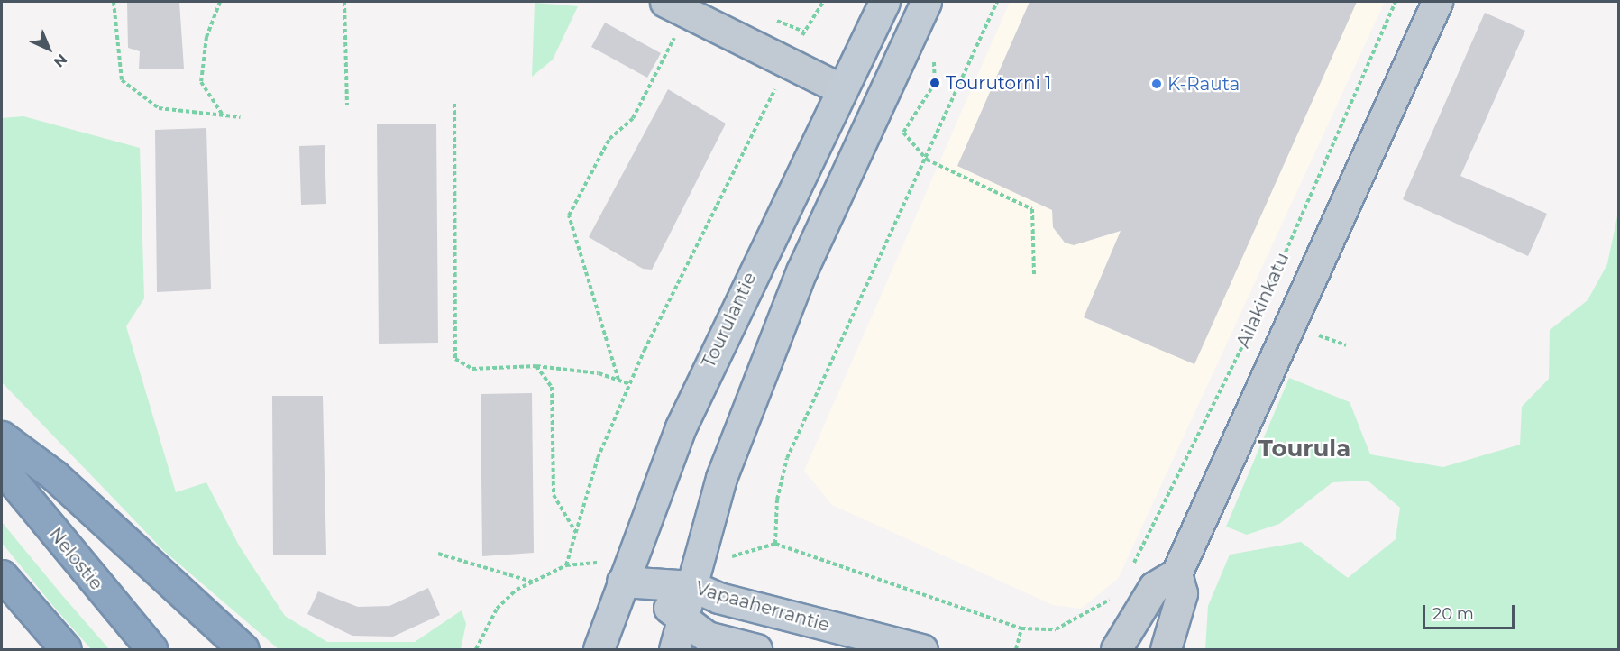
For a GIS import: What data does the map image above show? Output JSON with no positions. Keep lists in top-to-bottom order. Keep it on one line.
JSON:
{"streets":{"highway":["Nelostie"],"main road":["Tourulantie","Vapaaherrantie"],"street":["Ailakinkatu"]},"crossings":[["Tourulantie","Vapaaherrantie"]],"districts":["Tourula"],"places":["Tourutorni 1","K-Rauta"],"scale_bar":"20 m","north":"bottom right"}
